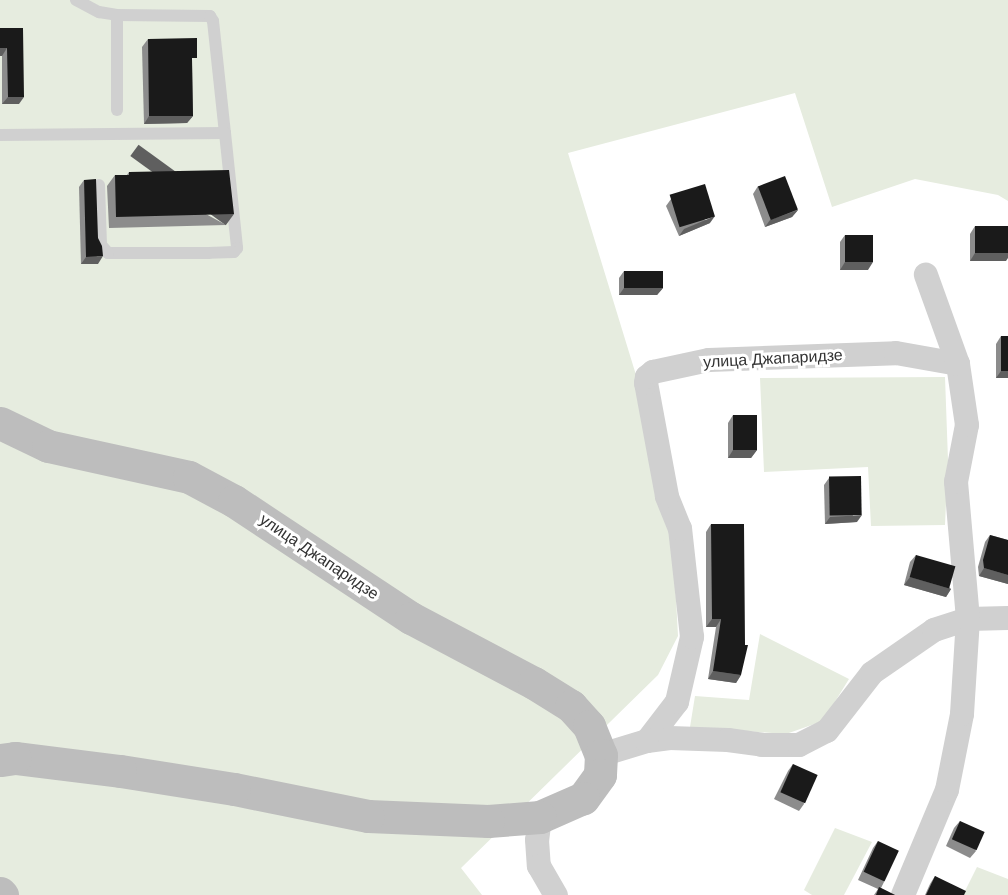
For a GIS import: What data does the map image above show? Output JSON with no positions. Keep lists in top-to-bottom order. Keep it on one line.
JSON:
{"streets":{"street":["улица Джапаридзе"]}}
